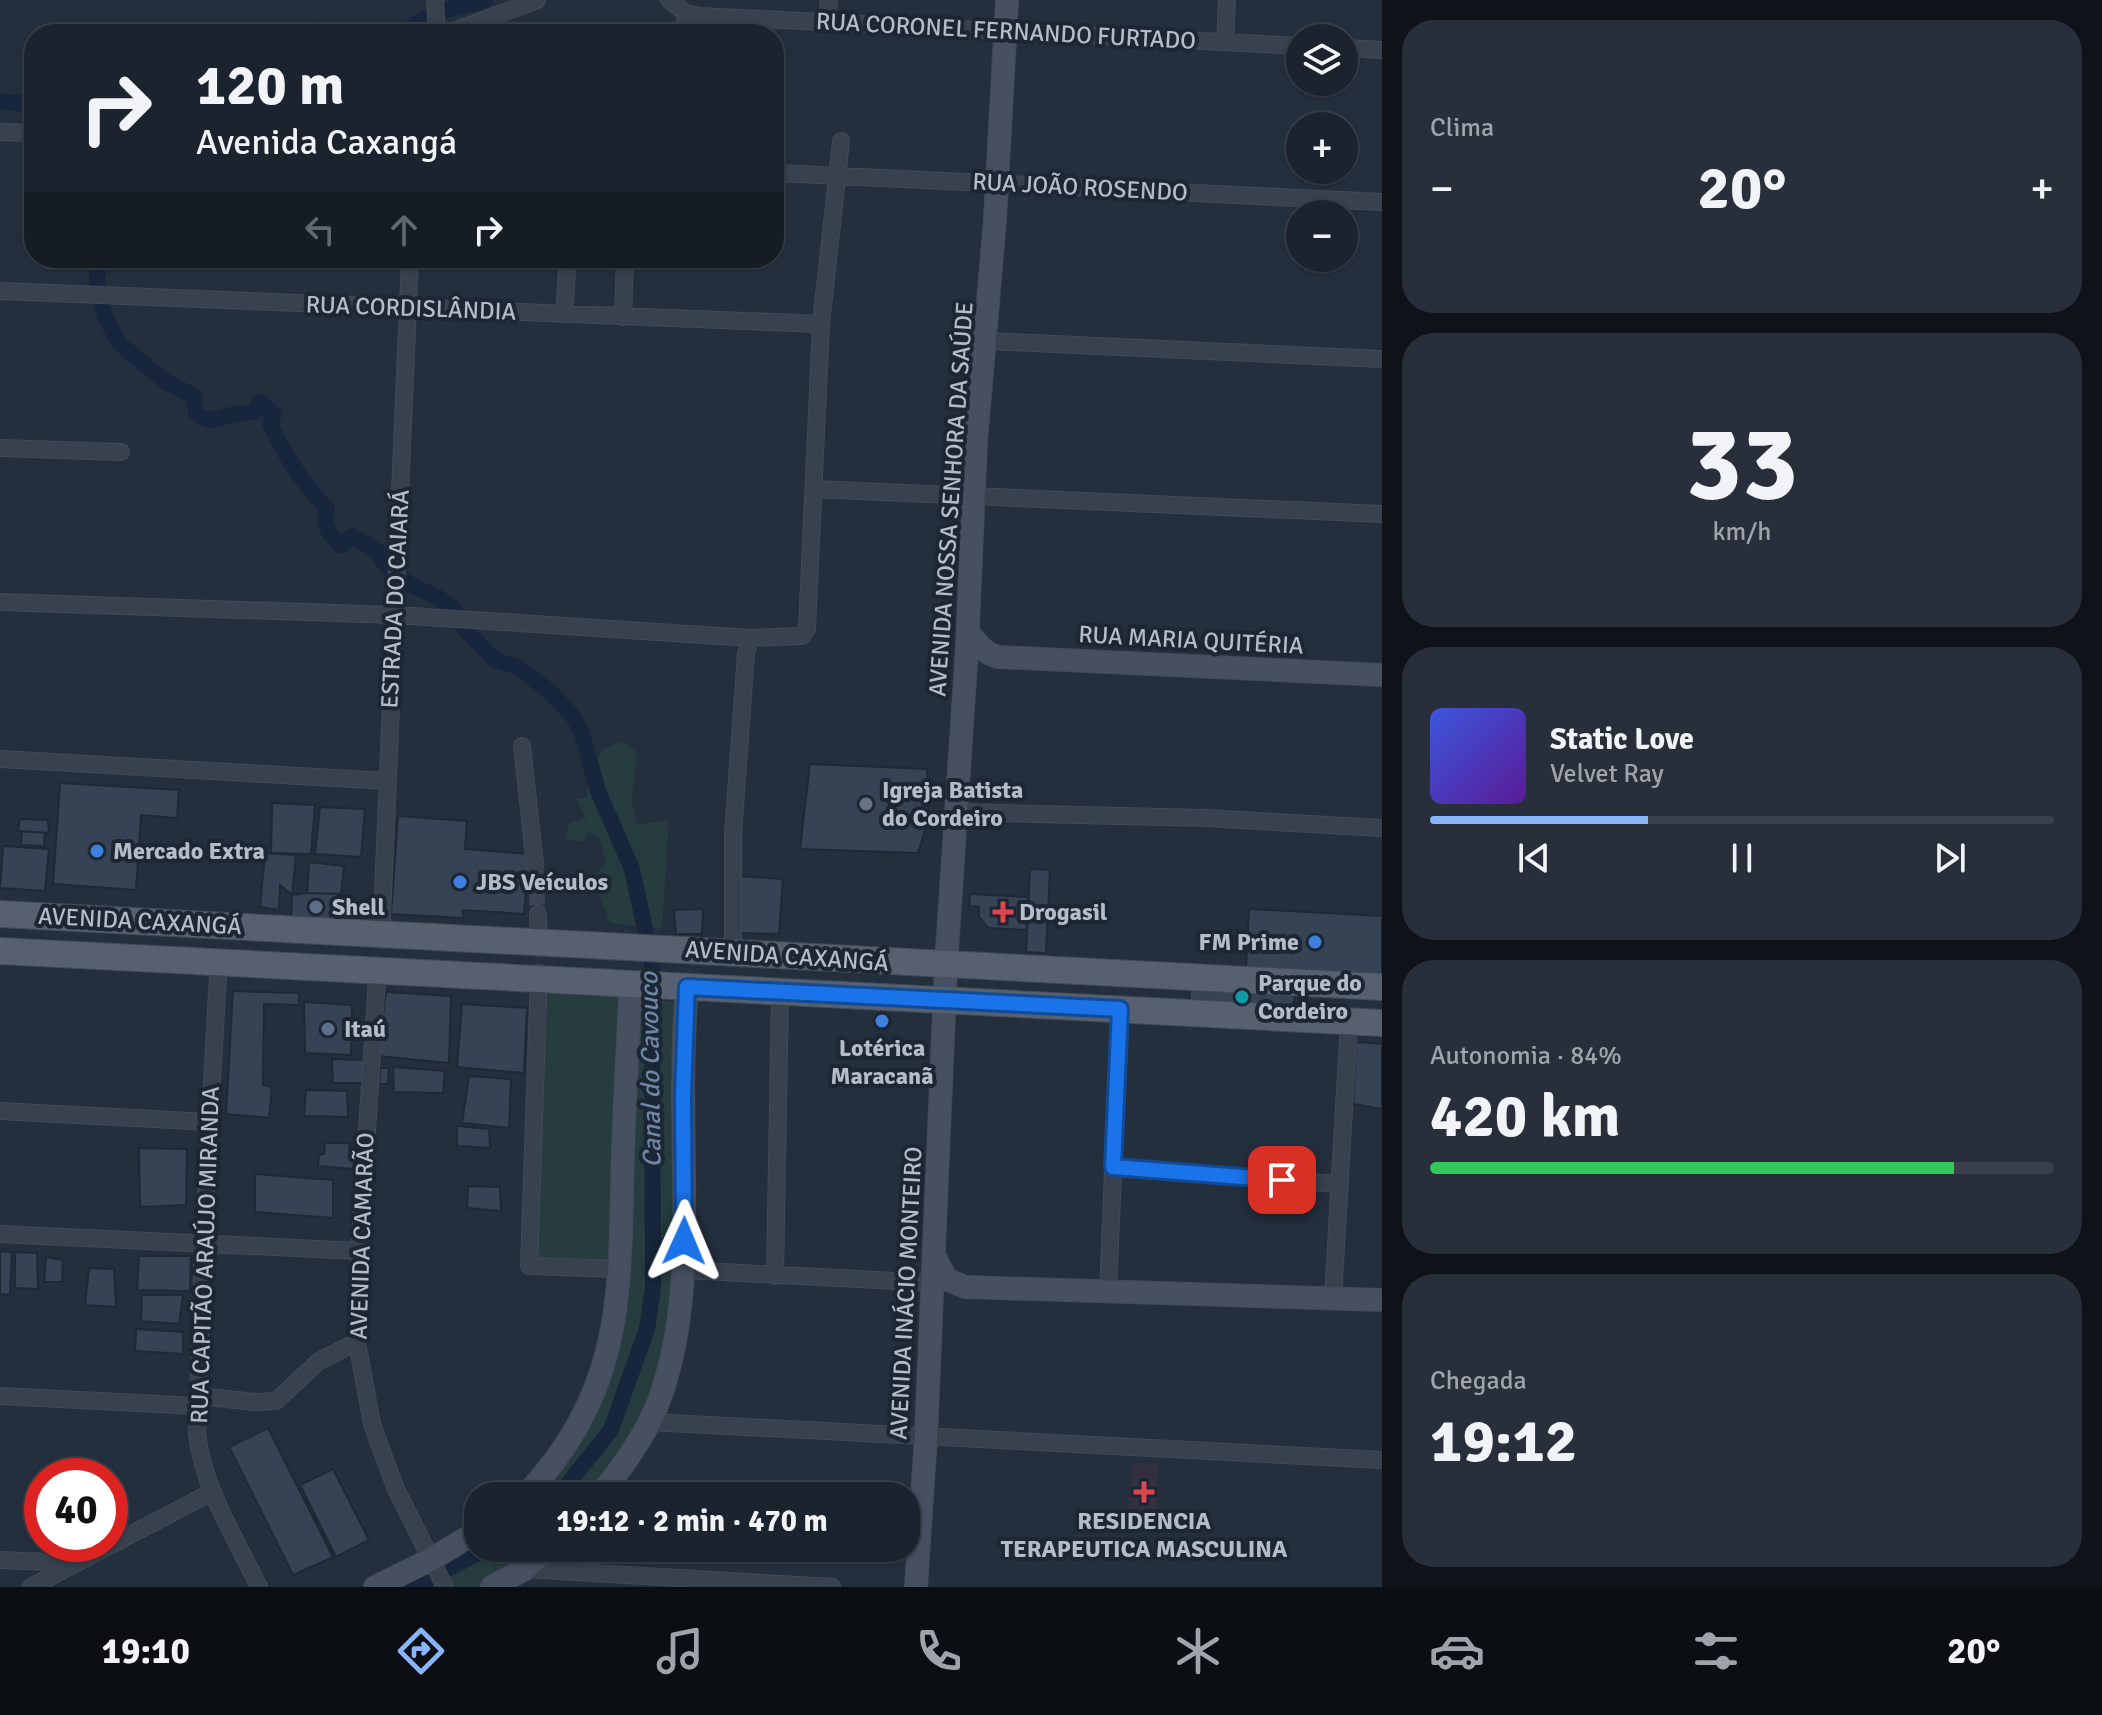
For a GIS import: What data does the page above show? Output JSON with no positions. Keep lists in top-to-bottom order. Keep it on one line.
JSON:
{"streets":{"main road":["AVENIDA CAXANGÁ"],"street":["RUA CORONEL FERNANDO FURTADO","RUA JOÃO ROSENDO","RUA CORDISLÂNDIA","AVENIDA NOSSA SENHORA DA SAÚDE","ESTRADA DO CAIARÁ","RUA MARIA QUITÉRIA","AVENIDA CAMARÃO","RUA CAPITÃO ARAÚJO MIRANDA","AVENIDA INÁCIO MONTEIRO"]},"crossings":[["RUA CORONEL FERNANDO FURTADO","AVENIDA NOSSA SENHORA DA SAÚDE"],["RUA JOÃO ROSENDO","AVENIDA NOSSA SENHORA DA SAÚDE"],["RUA CORDISLÂNDIA","ESTRADA DO CAIARÁ"],["AVENIDA NOSSA SENHORA DA SAÚDE","AVENIDA CAXANGÁ"],["AVENIDA NOSSA SENHORA DA SAÚDE","AVENIDA INÁCIO MONTEIRO"],["ESTRADA DO CAIARÁ","AVENIDA CAXANGÁ"],["AVENIDA CAXANGÁ","AVENIDA CAMARÃO"],["AVENIDA CAXANGÁ","RUA CAPITÃO ARAÚJO MIRANDA"],["AVENIDA CAXANGÁ","AVENIDA INÁCIO MONTEIRO"]],"water":["Canal do Cavouco"],"places":{"other":["Igreja Batista do Cordeiro","Mercado Extra","JBS Veículos","Shell","FM Prime","Parque do Cordeiro","Lotérica Maracanã","Itaú"],"health":["Drogasil","RESIDENCIA TERAPEUTICA MASCULINA"]},"page":{"tile":["Clima",["33","km/h"],["Autonomia · 84%","420 km"],["Chegada","19:12"]],"map_buttons":["+","−"],"turn":["120 m","Avenida Caxangá"],"heat":["−","20°","+"],"song":["Static Love","Velvet Ray"],"limit":"40","trip":"19:12 · 2 min · 470 m","tabs":["19:10","20°"]}}
